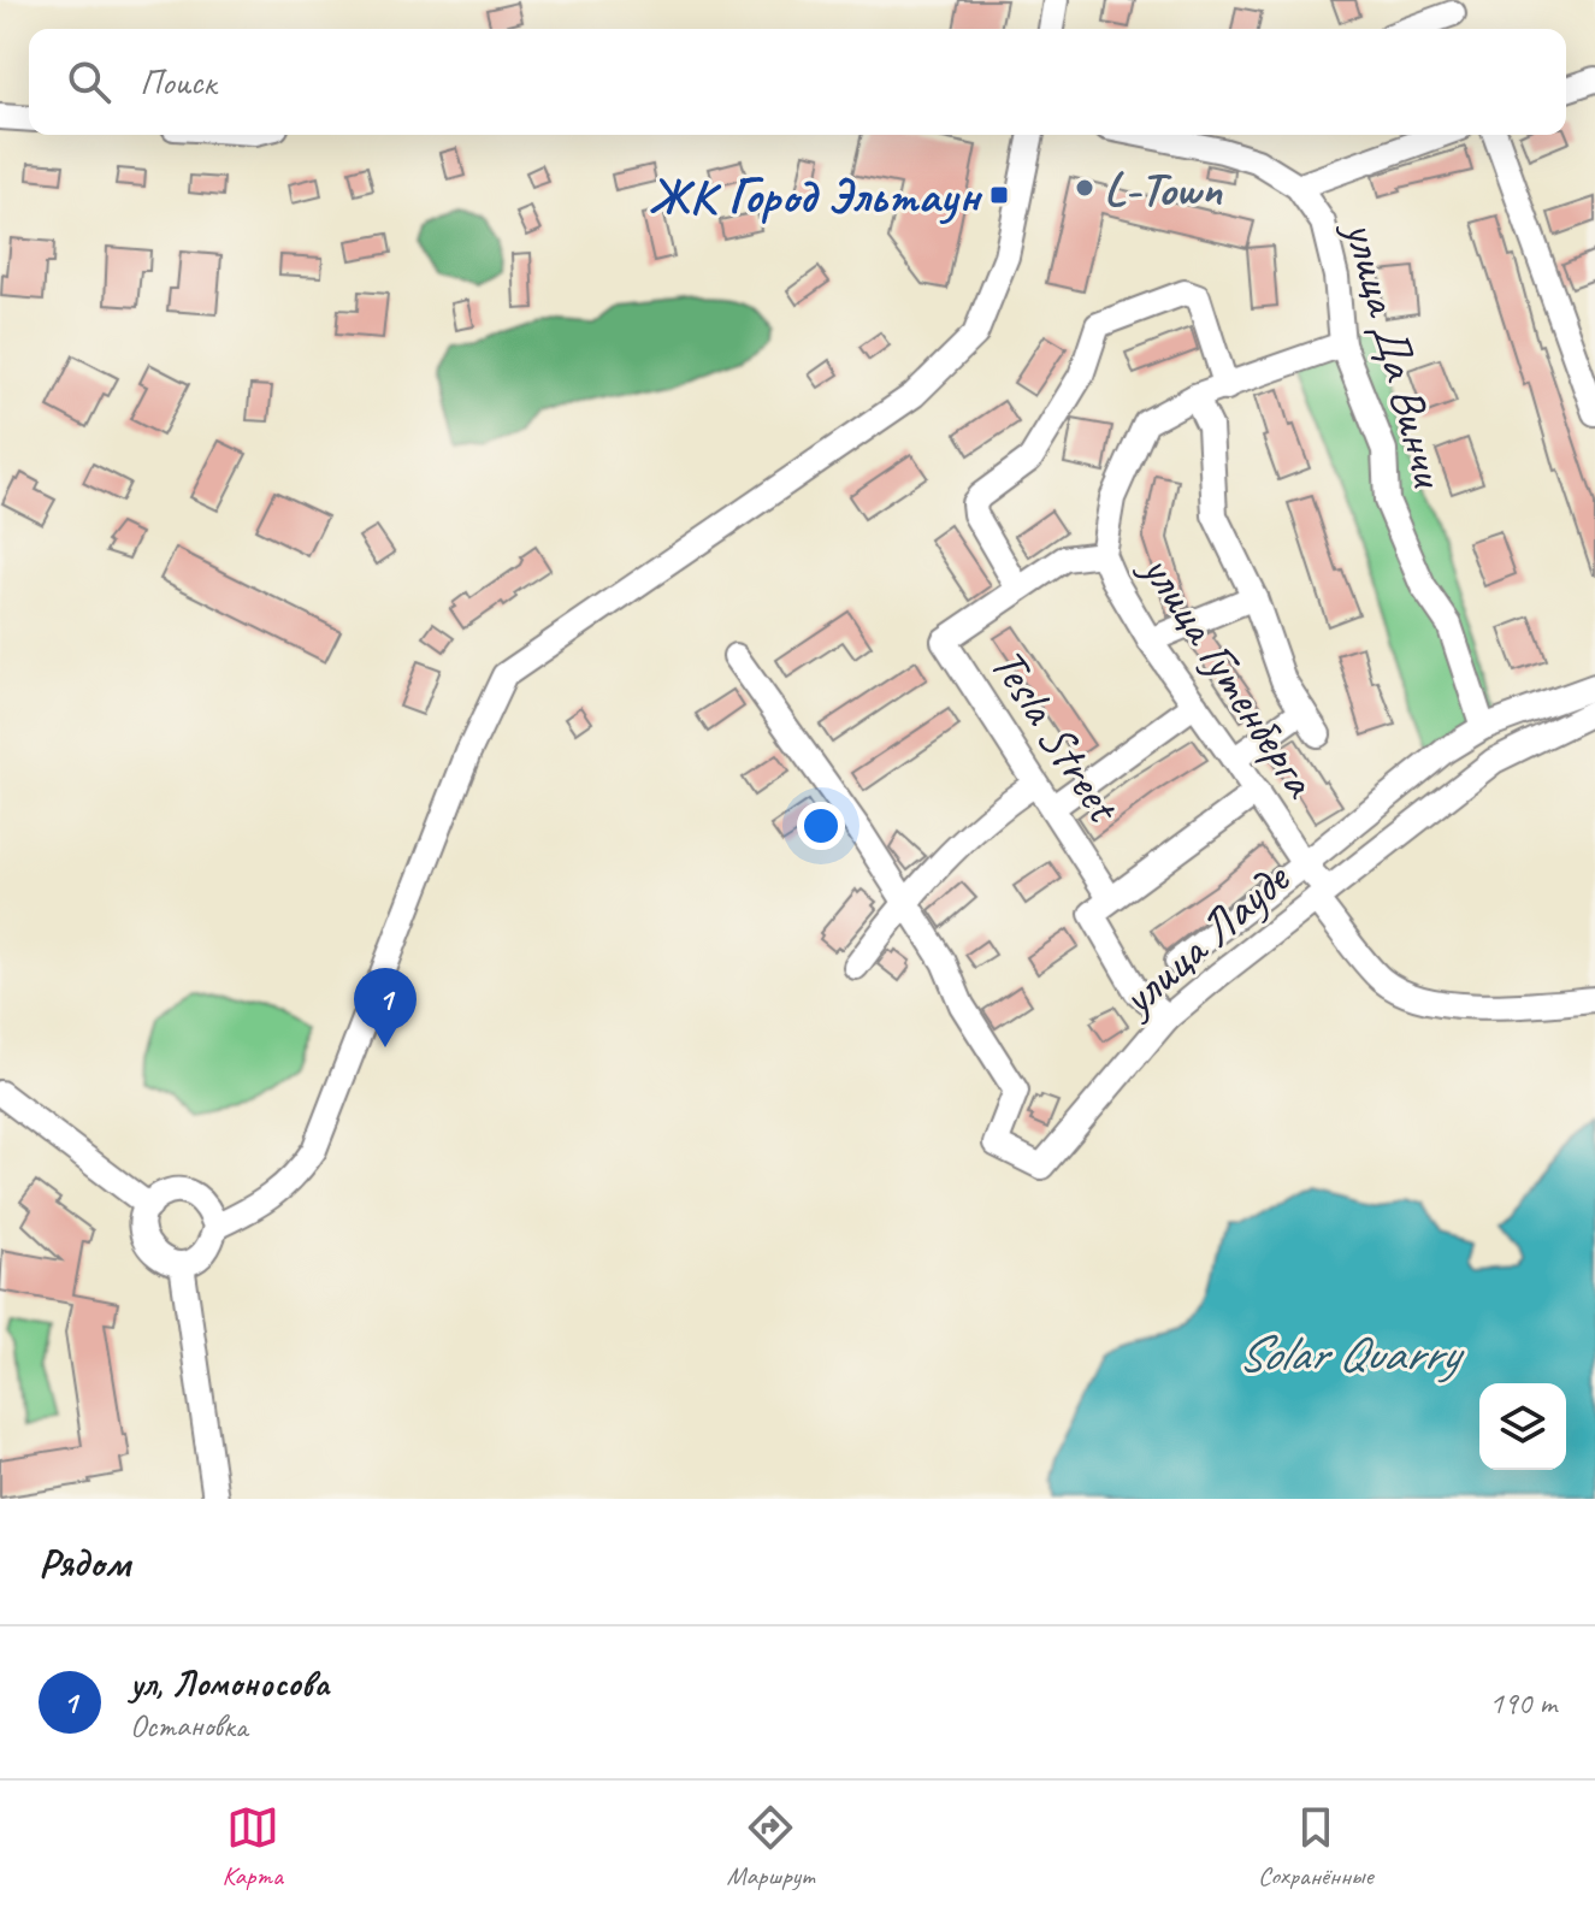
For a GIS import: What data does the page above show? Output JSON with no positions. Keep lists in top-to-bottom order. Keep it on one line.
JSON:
{"streets":{"street":["улица Да Винчи","улица Гутенберга","Tesla Street","улица Лауде"]},"crossings":[["улица Да Винчи","улица Гутенберга"],["улица Гутенберга","Tesla Street"],["улица Гутенберга","улица Лауде"]],"water":["Solar Quarry"],"places":{"other":["L-Town"],"transit":["ЖК Город Эльтаун"]},"page":{"search":"Поиск","pins":"1","heading":"Рядом","list":[{"mark":"1","name":"ул, Ломоносова","note":"Остановка","value":"190 m"}],"nav":["Карта","Маршрут","Сохранённые"]}}
